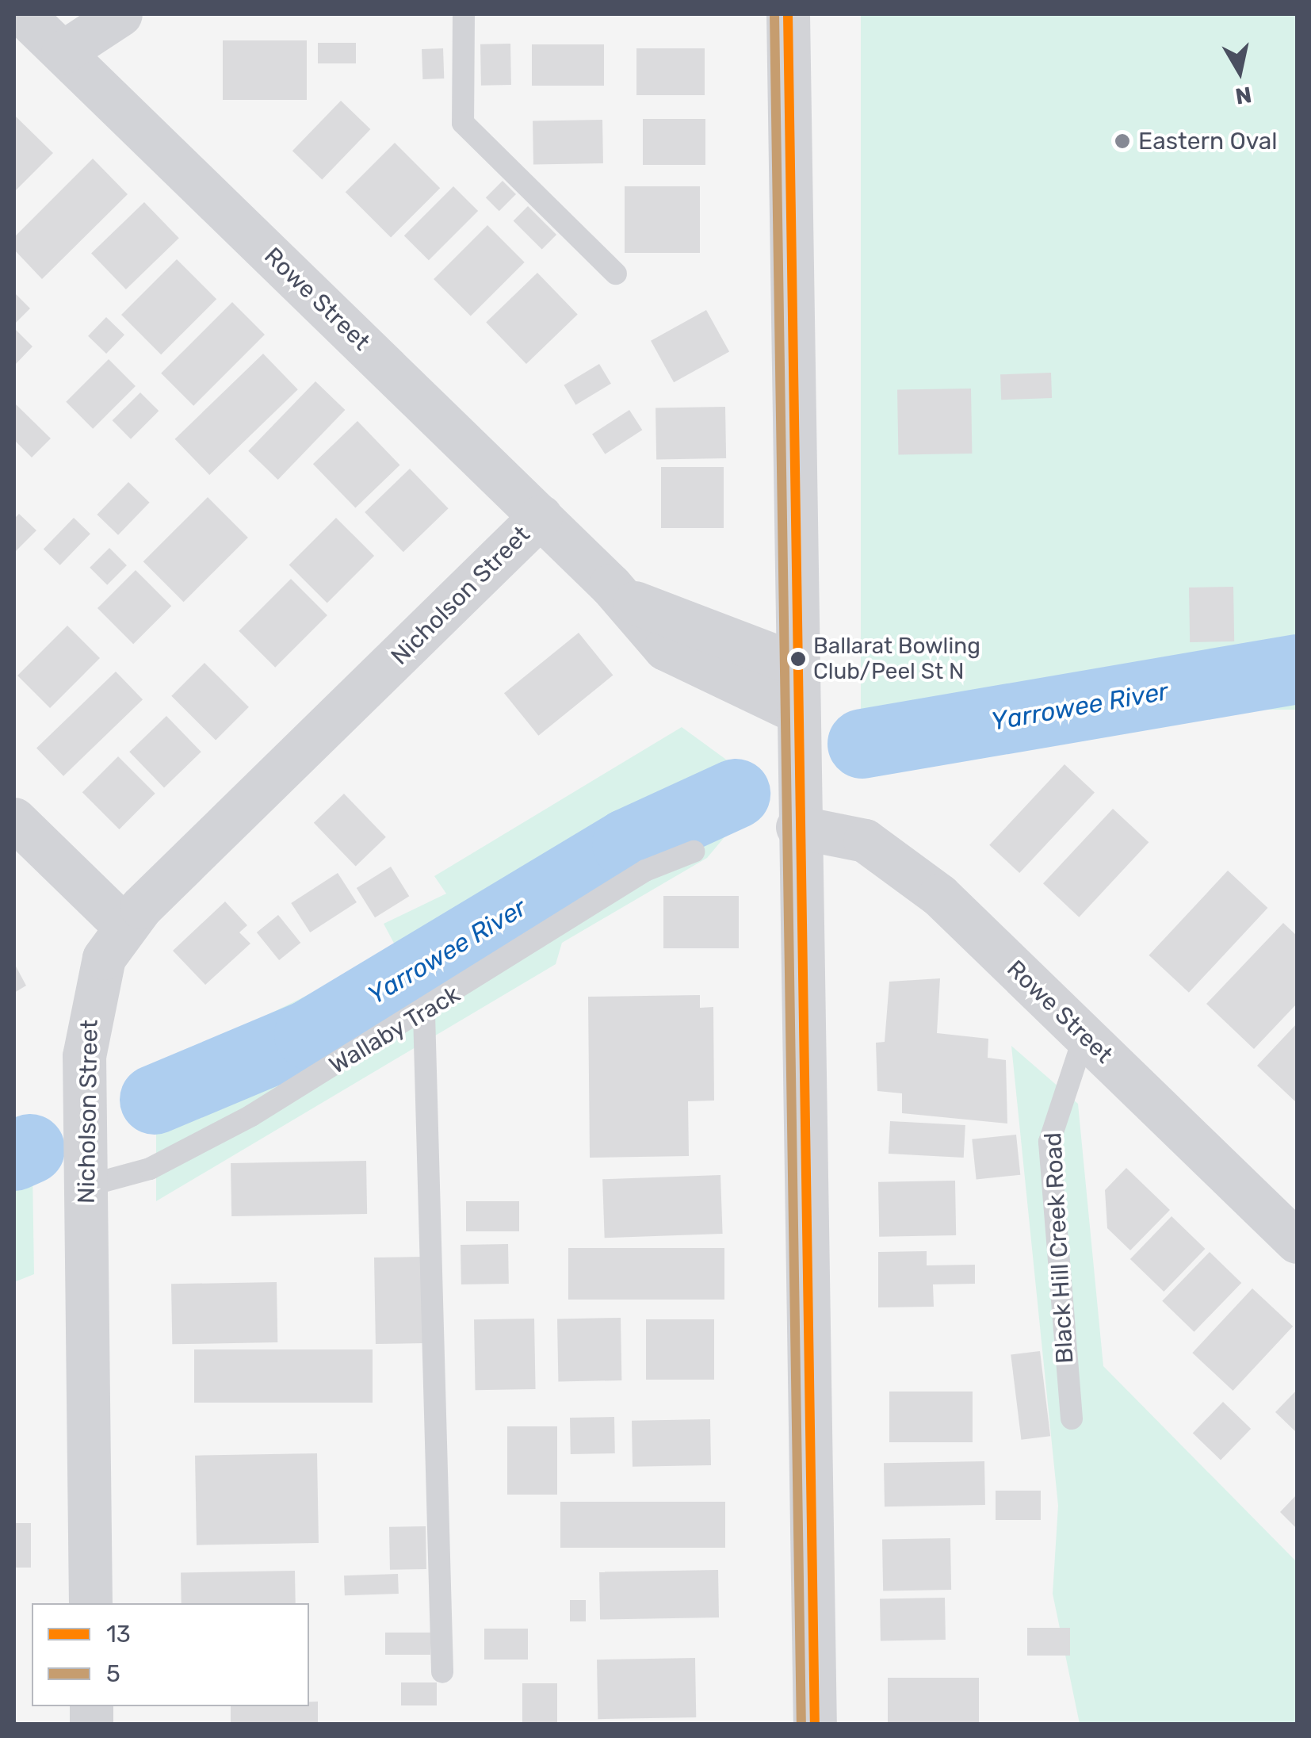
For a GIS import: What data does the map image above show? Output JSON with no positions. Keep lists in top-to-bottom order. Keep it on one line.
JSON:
{"streets":{"street":["Rowe Street","Nicholson Street"],"lane":["Wallaby Track","Black Hill Creek Road"]},"crossings":[["Rowe Street","Nicholson Street"],["Rowe Street","Black Hill Creek Road"],["Nicholson Street","Wallaby Track"]],"water":["Yarrowee River"],"places":["Eastern Oval","Ballarat Bowling Club/Peel St N"],"lines":["transit line 13","transit line 5"],"legend":["13","5"],"north":"bottom"}
